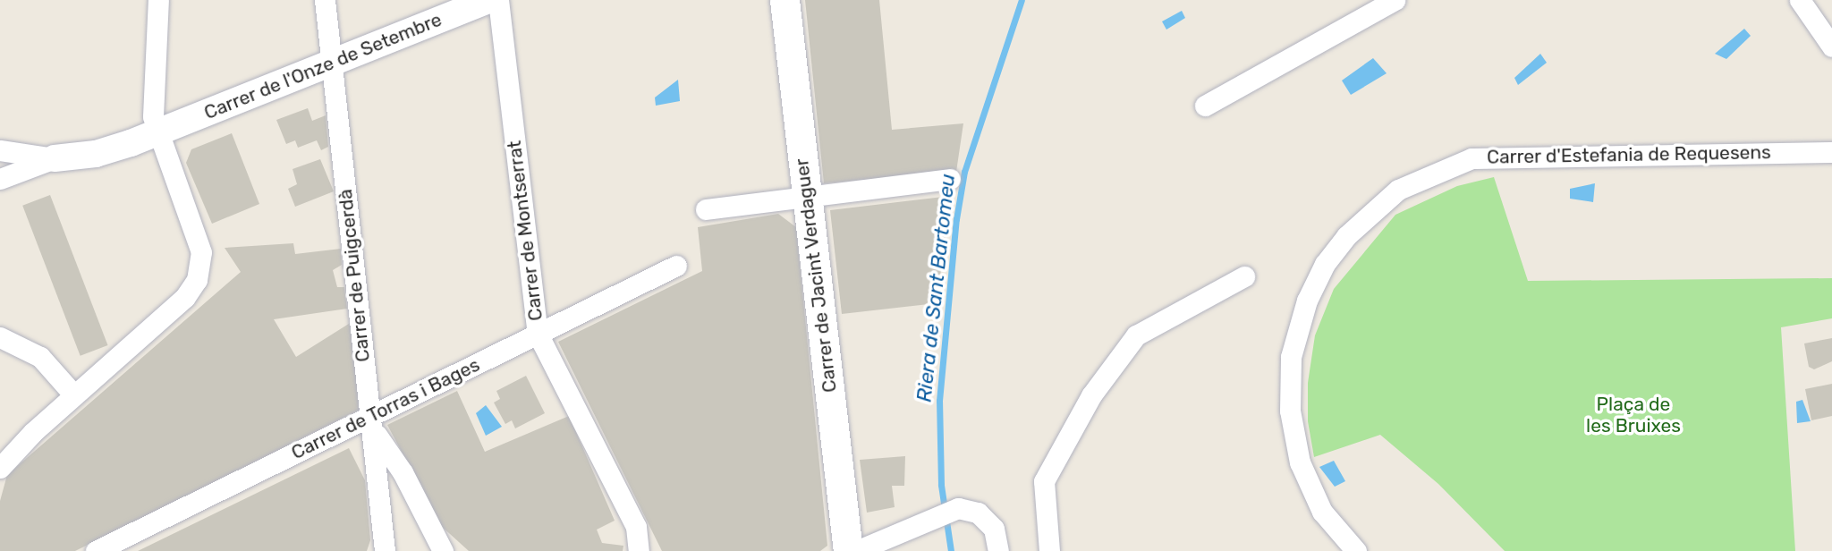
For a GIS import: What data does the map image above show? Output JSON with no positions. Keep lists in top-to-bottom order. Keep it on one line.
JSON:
{"streets":{"main road":["Carrer de Jacint Verdaguer"],"street":["Carrer de l'Onze de Setembre","Carrer d'Estefania de Requesens","Carrer de Montserrat","Carrer de Puigcerdà","Carrer de Torras i Bages"]},"crossings":[["Carrer de l'Onze de Setembre","Carrer de Puigcerdà"],["Carrer de Montserrat","Carrer de Torras i Bages"],["Carrer de Puigcerdà","Carrer de Torras i Bages"]],"water":["Riera de Sant Bartomeu"],"parks":["Plaça de les Bruixes"]}
